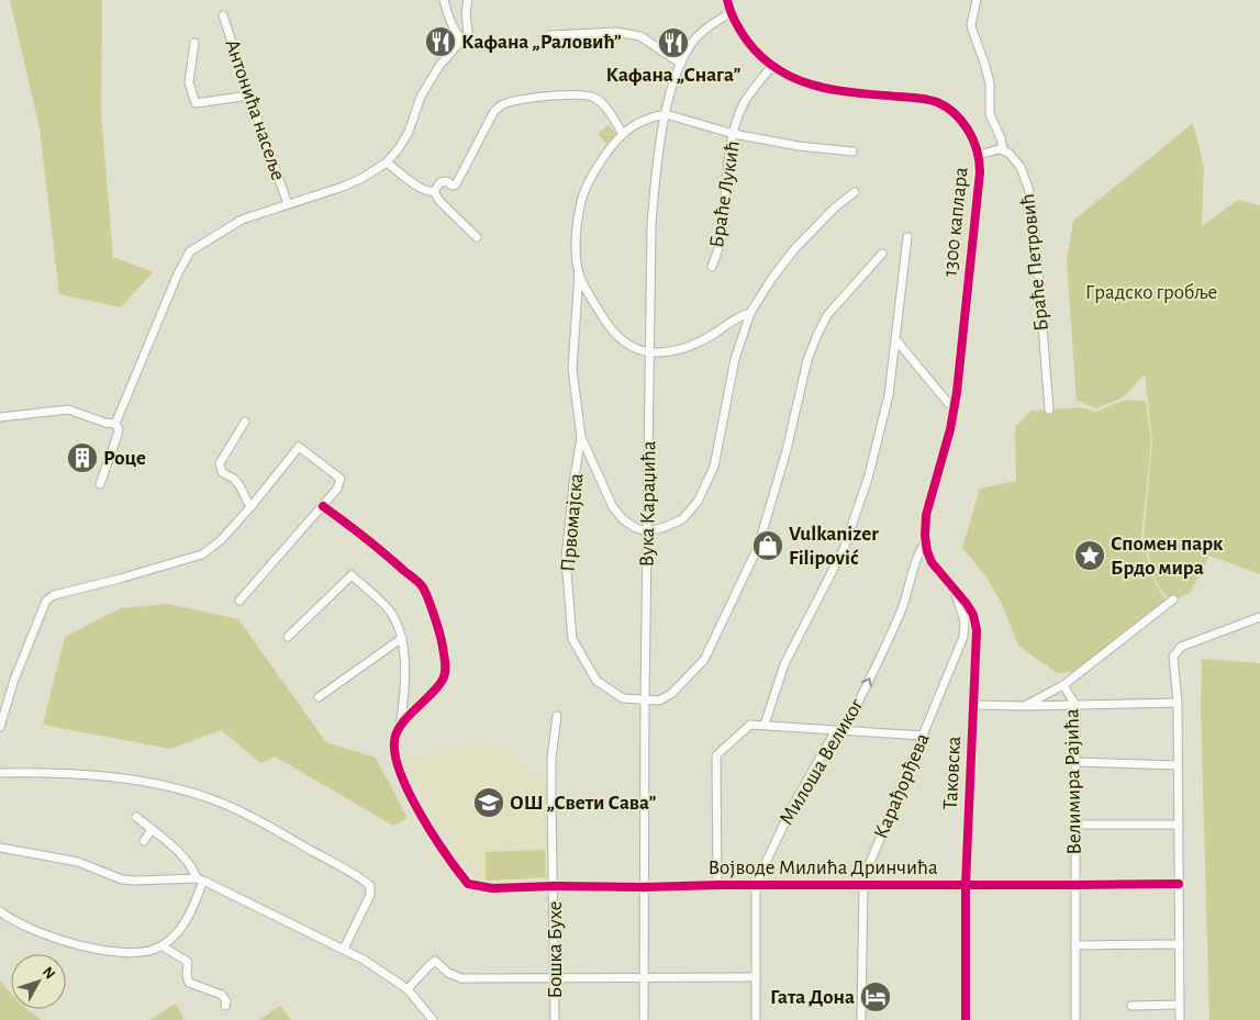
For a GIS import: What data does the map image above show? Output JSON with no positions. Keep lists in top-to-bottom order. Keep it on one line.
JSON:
{"streets":{"street":["Антонића насеље","Браће Лукић","1300 каплара","Браће Петровић","Вука Караџића","Првомајска","Милоша Великог","Таковска","Велимира Рајића","Карађорђева","Војводе Милића Дринчића","Бошка Бухе"]},"crossings":[["Браће Лукић","1300 каплара"],["1300 каплара","Вука Караџића"],["1300 каплара","Милоша Великог"],["1300 каплара","Таковска"],["Вука Караџића","Првомајска"],["Вука Караџића","Војводе Милића Дринчића"],["Милоша Великог","Таковска"],["Милоша Великог","Војводе Милића Дринчића"],["Таковска","Карађорђева"],["Таковска","Војводе Милића Дринчића"],["Велимира Рајића","Војводе Милића Дринчића"],["Карађорђева","Војводе Милића Дринчића"],["Војводе Милића Дринчића","Бошка Бухе"]],"one_way":["Милоша Великог"],"parks":["Градско гробље"],"places":{"restaurant":["Кафана „Раловић”","Кафана „Снага”"],"building":["Роце"],"shop":["Vulkanizer Filipović"],"place":["Спомен парк Брдо мира"],"school or university":["ОШ „Свети Сава”"],"hotel":["Гата Дона"]},"north":"top right"}
